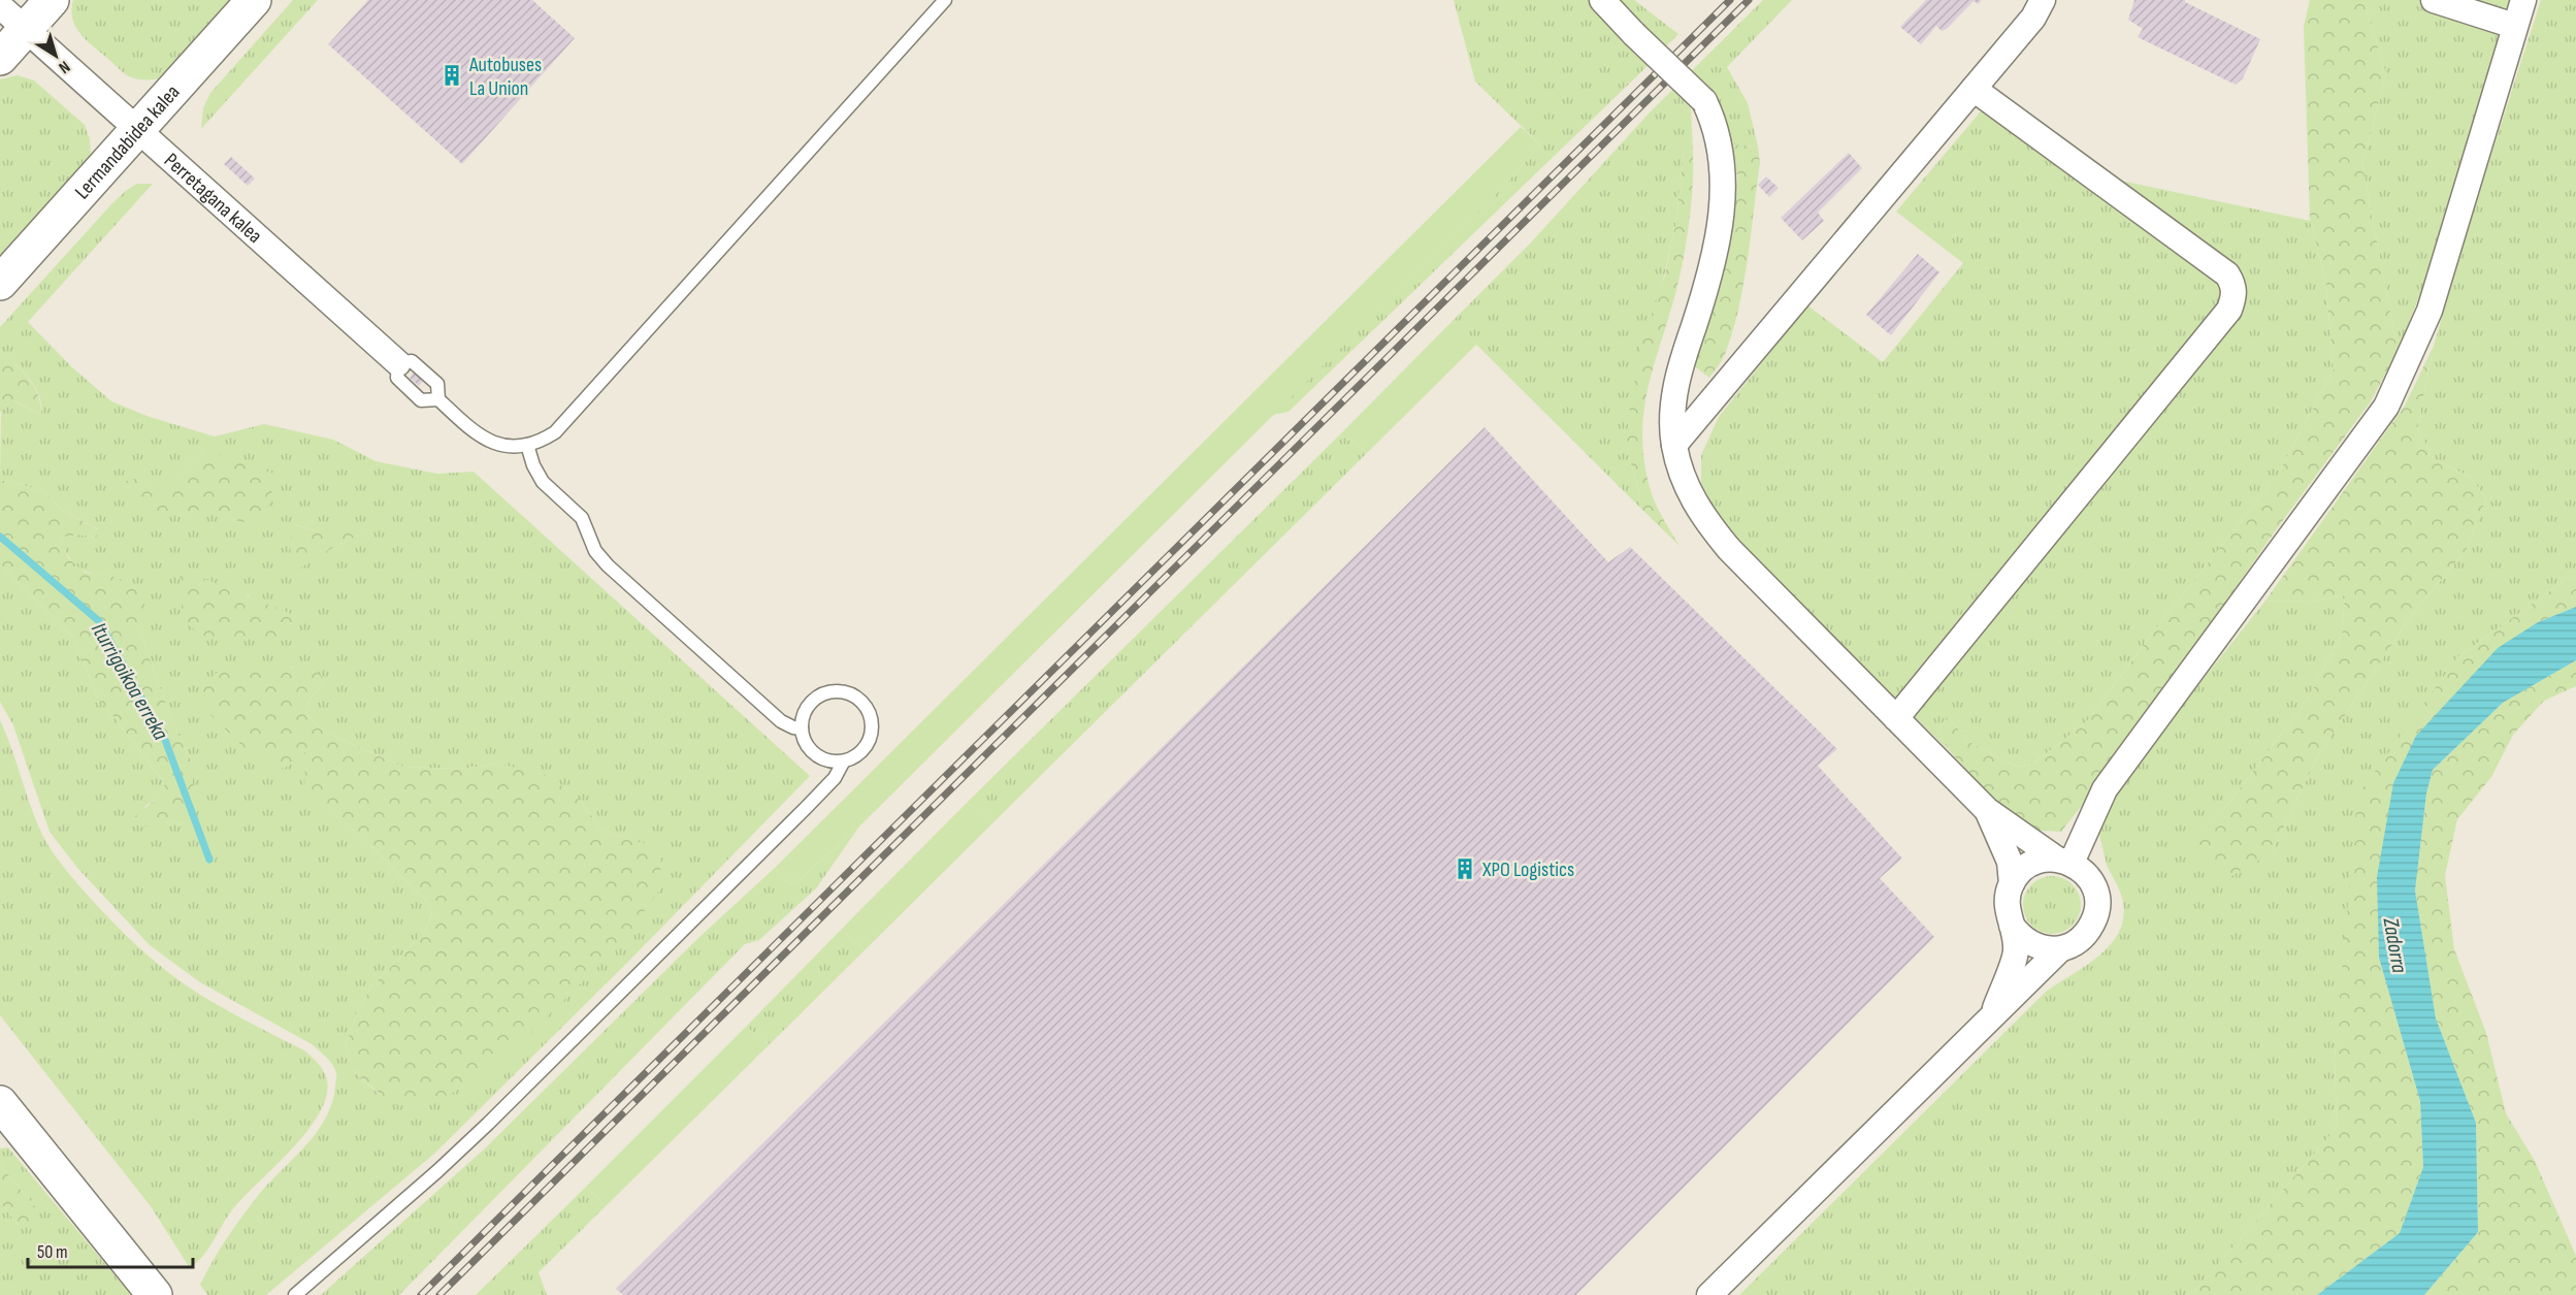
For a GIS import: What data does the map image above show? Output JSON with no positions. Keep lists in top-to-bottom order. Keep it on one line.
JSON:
{"streets":{"street":["Lermandabidea kalea","Perretagana kalea"]},"crossings":[["Lermandabidea kalea","Perretagana kalea"]],"water":["Iturrigoikoa erreka","Zadorra"],"places":{"building":["Autobuses La Union","XPO Logistics"]},"scale_bar":"50 m","north":"bottom right"}
